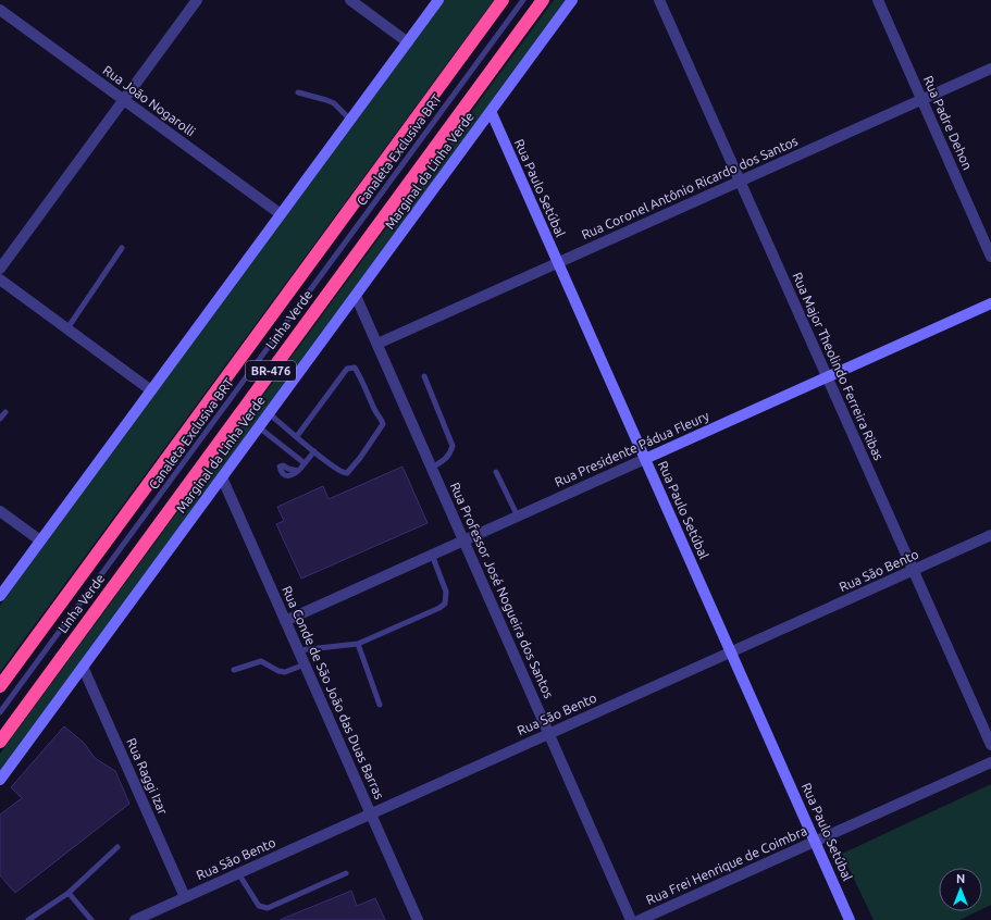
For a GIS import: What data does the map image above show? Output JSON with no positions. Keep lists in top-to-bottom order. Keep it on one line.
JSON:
{"streets":{"highway":["Linha Verde","BR-476"],"main road":["Marginal da Linha Verde","Rua Paulo Setúbal","Rua Presidente Pádua Fleury"],"street":["Rua João Nogarolli","Rua Padre Dehon","Rua Coronel Antônio Ricardo dos Santos","Rua Major Theolindo Ferreira Ribas","Rua São Bento","Rua Professor José Nogueira dos Santos","Rua Conde de São João das Duas Barras","Rua Raggi Izar","Rua Frei Henrique de Coimbra"],"lane":["Canaleta Exclusiva BRT"]},"crossings":[["Rua Padre Dehon","Rua Coronel Antônio Ricardo dos Santos"],["Marginal da Linha Verde","Rua Paulo Setúbal"],["Marginal da Linha Verde","Rua Professor José Nogueira dos Santos"],["Marginal da Linha Verde","Rua Conde de São João das Duas Barras"],["Marginal da Linha Verde","Rua Raggi Izar"],["Rua Paulo Setúbal","Rua Coronel Antônio Ricardo dos Santos"],["Rua Paulo Setúbal","Rua Presidente Pádua Fleury"],["Rua Paulo Setúbal","Rua São Bento"],["Rua Paulo Setúbal","Rua Frei Henrique de Coimbra"],["Rua Coronel Antônio Ricardo dos Santos","Rua Major Theolindo Ferreira Ribas"],["Rua Coronel Antônio Ricardo dos Santos","Rua Professor José Nogueira dos Santos"],["Rua Major Theolindo Ferreira Ribas","Rua Presidente Pádua Fleury"],["Rua Major Theolindo Ferreira Ribas","Rua São Bento"],["Rua Presidente Pádua Fleury","Rua Professor José Nogueira dos Santos"],["Rua Presidente Pádua Fleury","Rua Conde de São João das Duas Barras"],["Rua São Bento","Rua Professor José Nogueira dos Santos"],["Rua São Bento","Rua Conde de São João das Duas Barras"],["Rua São Bento","Rua Raggi Izar"]],"north":"top"}
